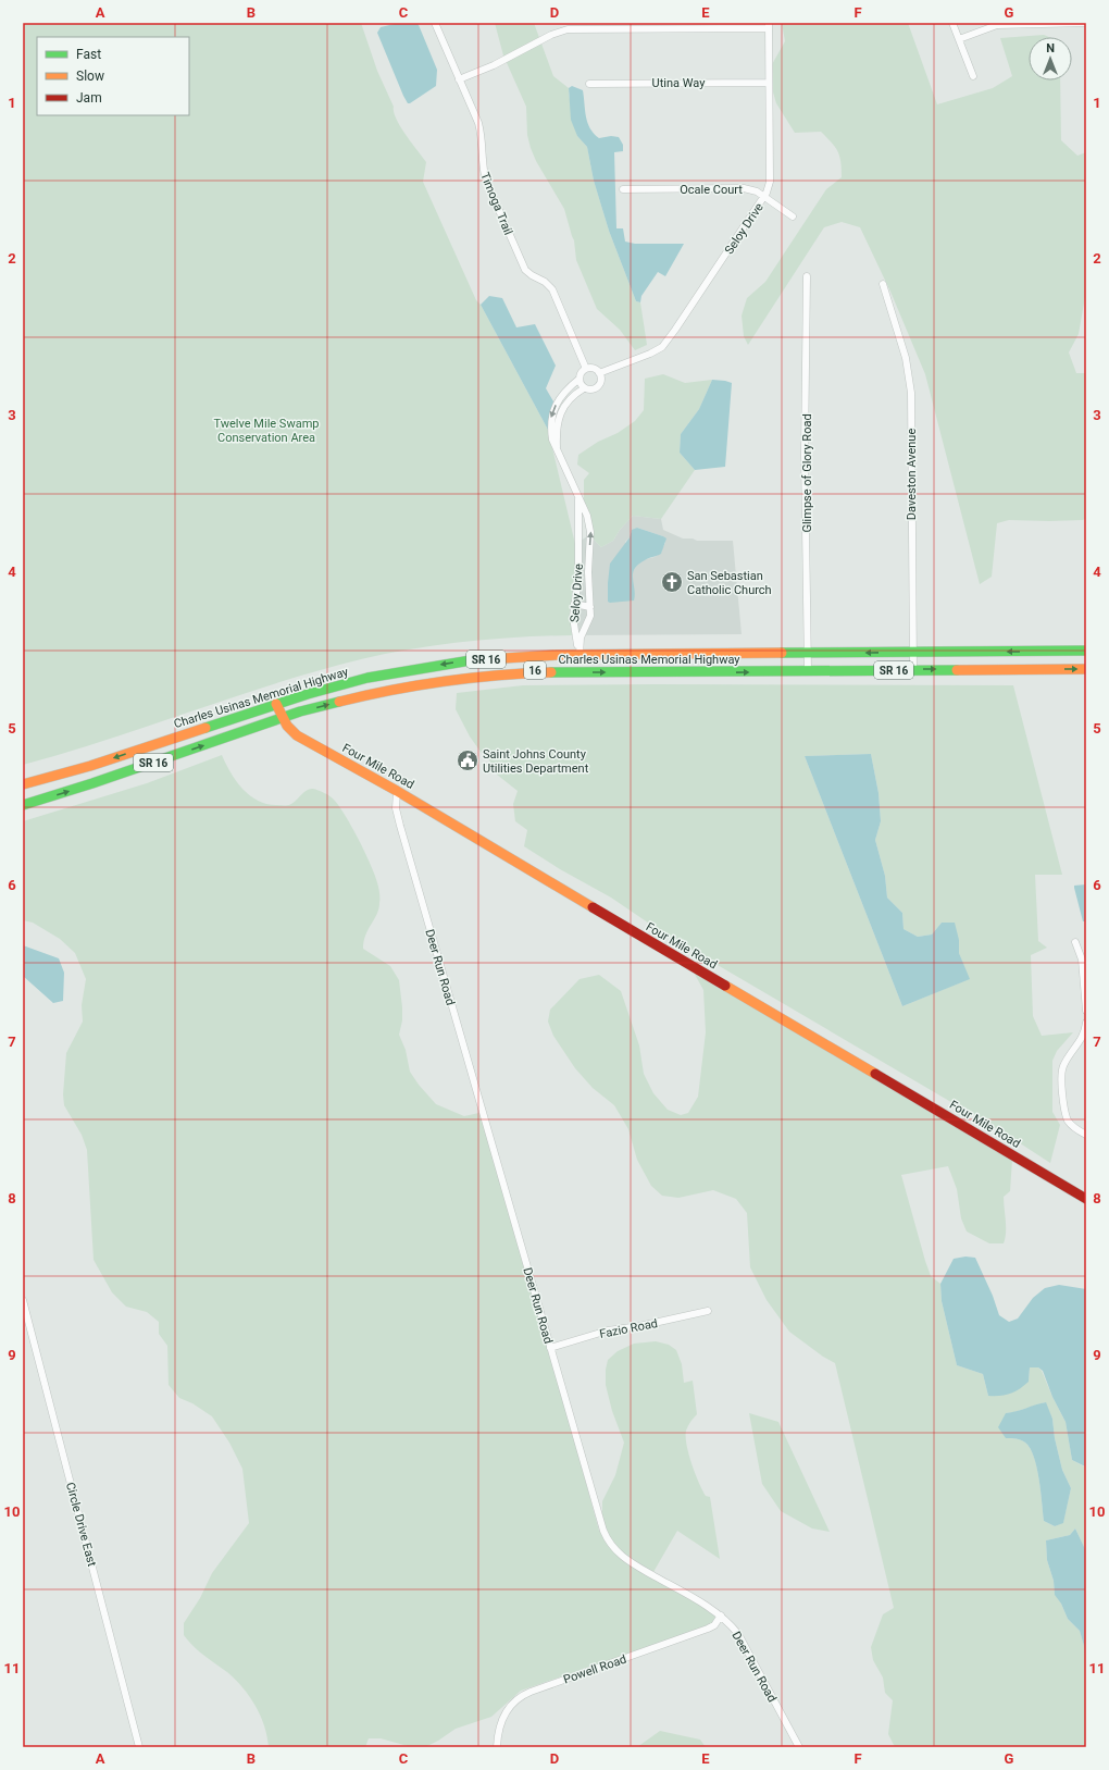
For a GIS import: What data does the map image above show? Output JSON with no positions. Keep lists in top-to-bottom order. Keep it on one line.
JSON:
{"streets":{"main road":["SR 16","Charles Usinas Memorial Highway","16","Four Mile Road"],"street":["Utina Way","Ocale Court","Timoga Trail","Seloy Drive","Glimpse of Glory Road","Daveston Avenue","Deer Run Road","Fazio Road","Circle Drive East","Powell Road"]},"crossings":[["Utina Way","Seloy Drive"],["Ocale Court","Seloy Drive"],["Timoga Trail","Seloy Drive"],["Seloy Drive","Charles Usinas Memorial Highway"],["Seloy Drive","16"],["Glimpse of Glory Road","Charles Usinas Memorial Highway"],["Daveston Avenue","Charles Usinas Memorial Highway"],["Charles Usinas Memorial Highway","16"],["Charles Usinas Memorial Highway","Four Mile Road"],["Four Mile Road","Deer Run Road"],["Deer Run Road","Fazio Road"],["Deer Run Road","Powell Road"]],"parks":["Twelve Mile Swamp Conservation Area"],"places":{"church":["San Sebastian Catholic Church"],"public building":["Saint Johns County Utilities Department"]},"legend":["Fast","Slow","Jam"],"north":"top","grid":{"columns":["A","B","C","D","E","F","G"],"rows":["1","2","3","4","5","6","7","8","9","10","11"]}}
